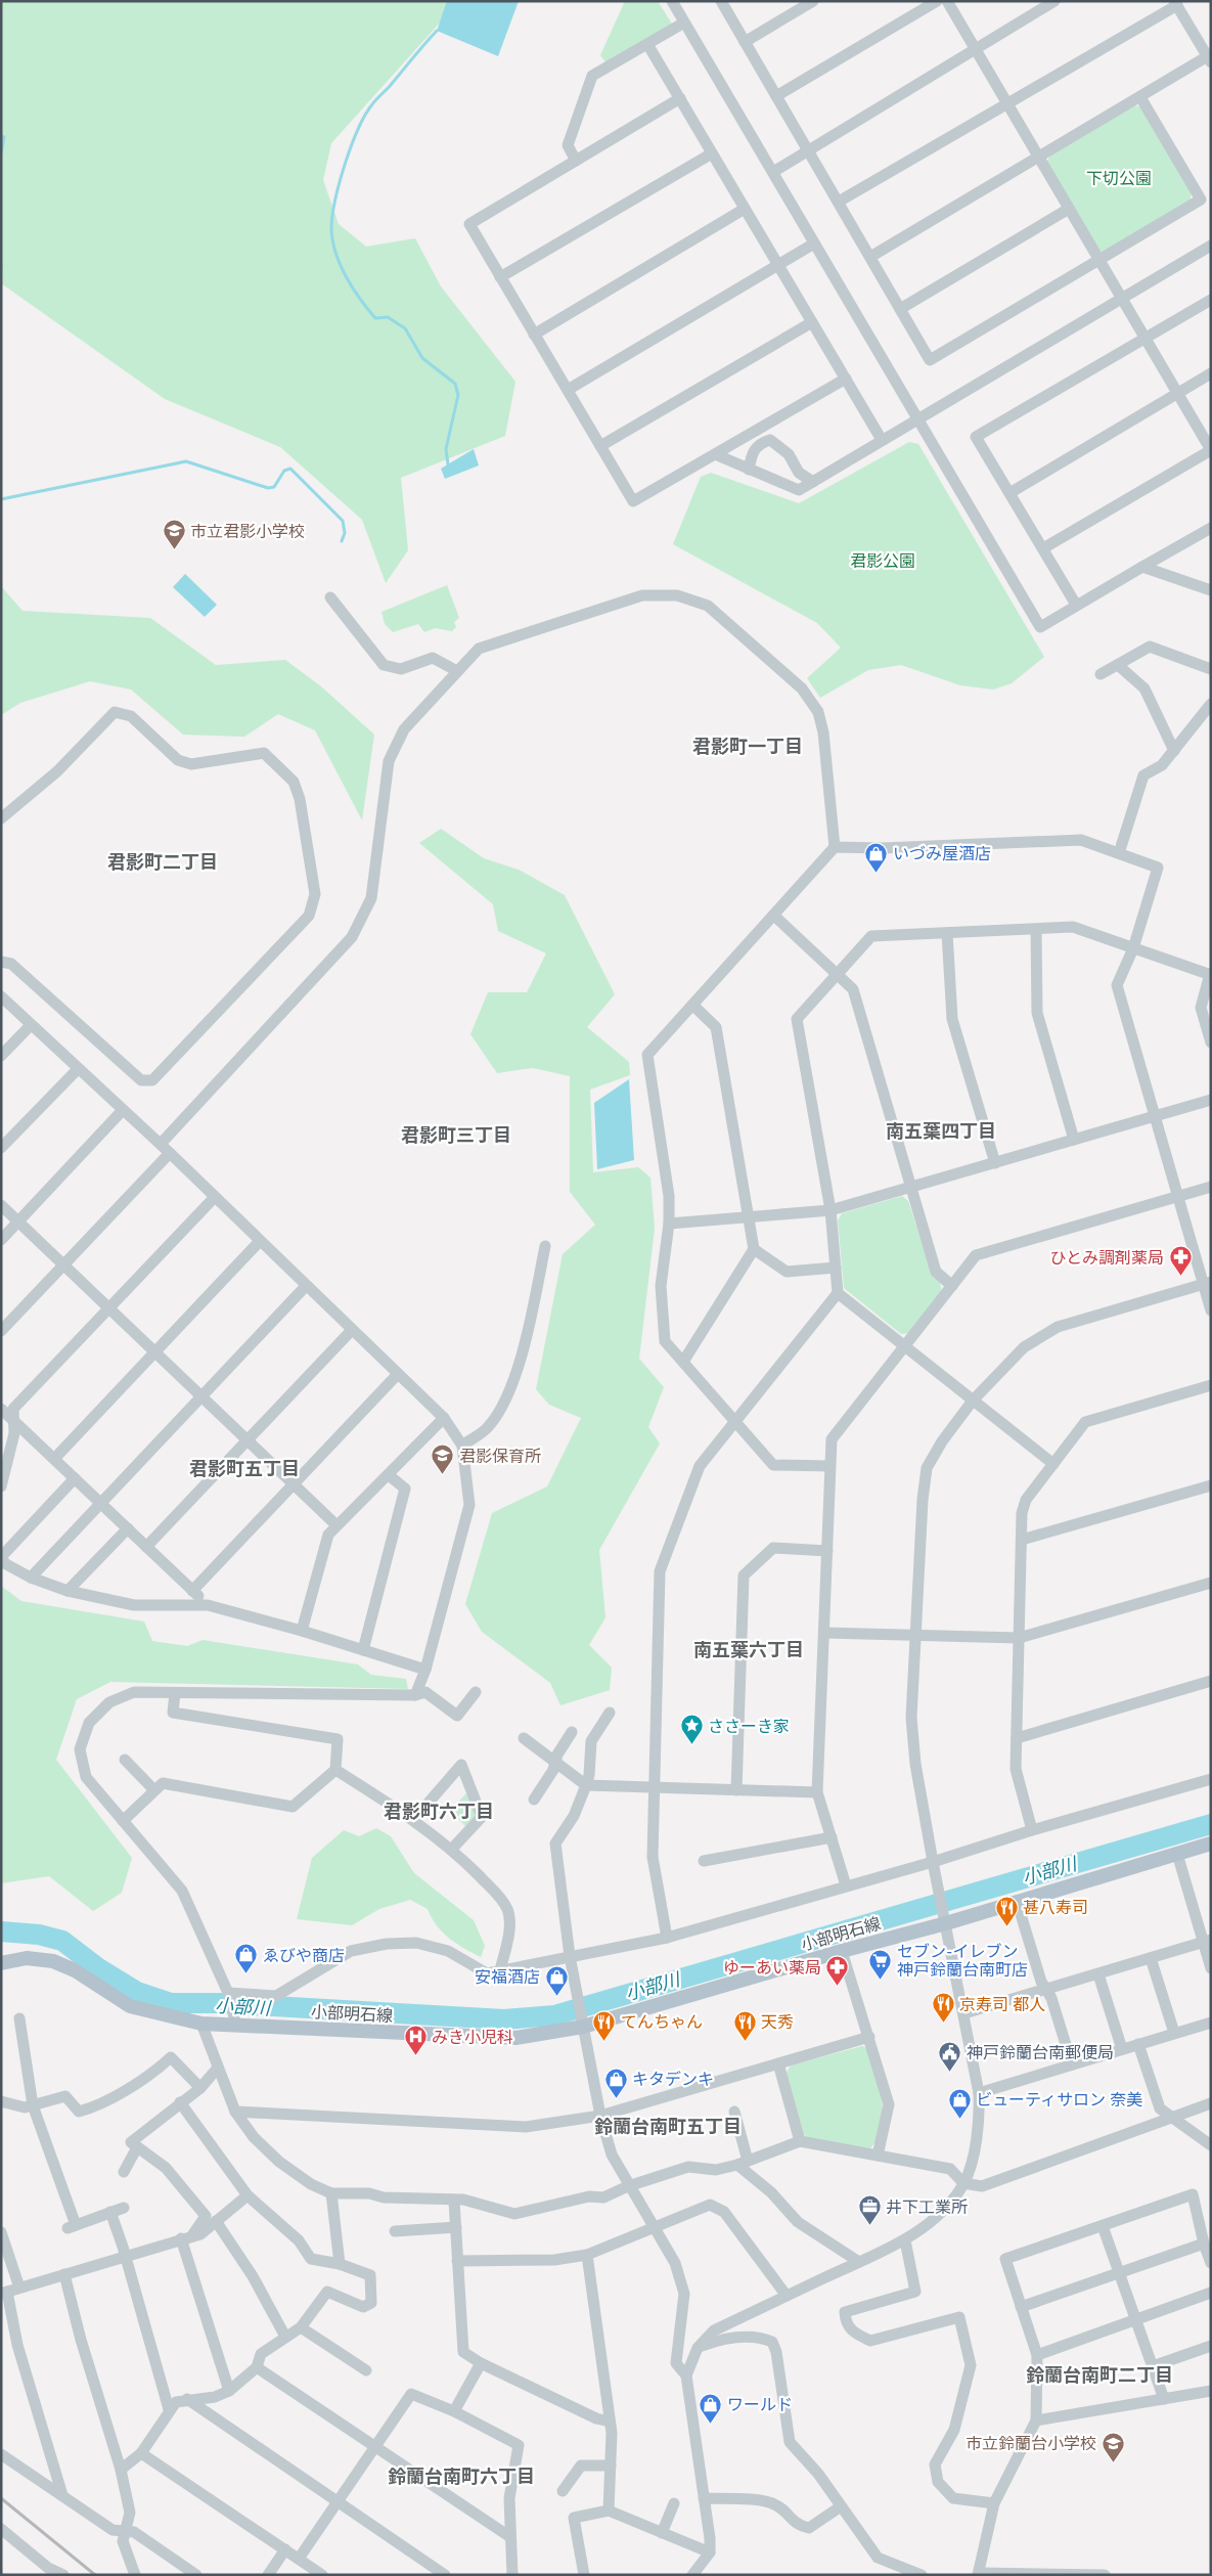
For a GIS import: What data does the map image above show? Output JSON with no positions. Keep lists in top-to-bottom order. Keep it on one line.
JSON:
{"streets":{"main road":["小部明石線"]},"districts":["君影町一丁目","君影町二丁目","南五葉四丁目","君影町三丁目","君影町五丁目","南五葉六丁目","君影町六丁目","鈴蘭台南町五丁目","鈴蘭台南町二丁目","鈴蘭台南町六丁目"],"water":["小部川"],"parks":["下切公園","君影公園"],"places":{"school or university":["市立君影小学校","君影保育所","市立鈴蘭台小学校"],"shop":["いづみ屋酒店","ゑびや商店","安福酒店","キタデンキ","ビューティサロン 奈美","ワールド"],"pharmacy":["ひとみ調剤薬局","ゆーあい薬局"],"place":["ささーき家"],"restaurant":["甚八寿司","京寿司 都人","てんちゃん","天秀"],"supermarket":["セブン-イレブン 神戸鈴蘭台南町店"],"hospital":["みき小児科"],"public building":["神戸鈴蘭台南郵便局"],"office":["井下工業所"]}}
